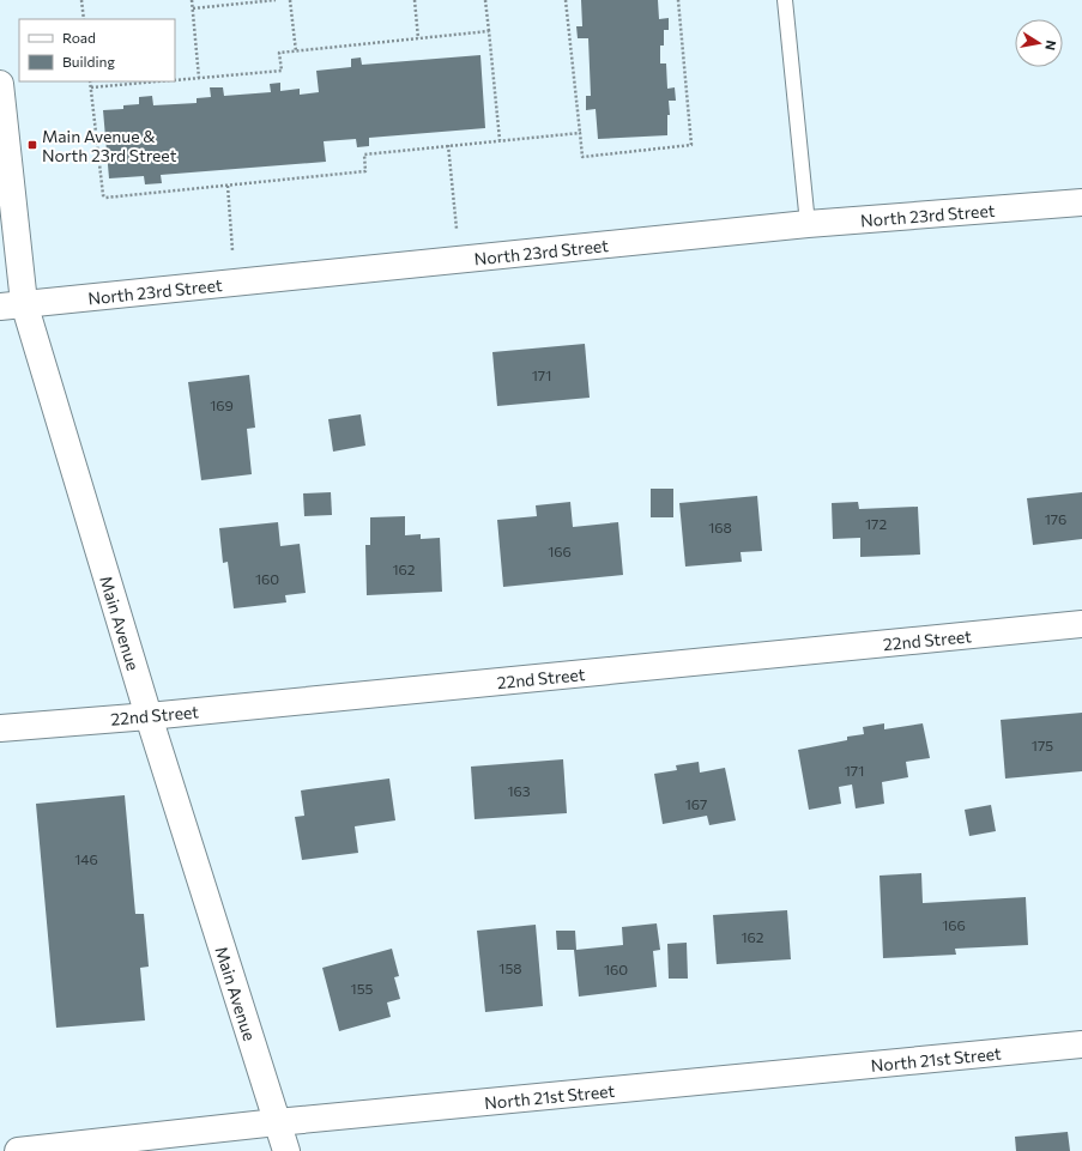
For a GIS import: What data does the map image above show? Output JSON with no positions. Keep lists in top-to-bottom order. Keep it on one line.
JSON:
{"streets":{"street":["North 23rd Street","Main Avenue","22nd Street","North 21st Street"]},"crossings":[["North 23rd Street","Main Avenue"],["Main Avenue","22nd Street"],["Main Avenue","North 21st Street"]],"places":{"transit":["Main Avenue & North 23rd Street"]},"house_numbers":["171","169","176","172","168","166","162","160","175","171","163","167","146","166","162","158","160","155"],"legend":["Road","Building"],"north":"right"}
